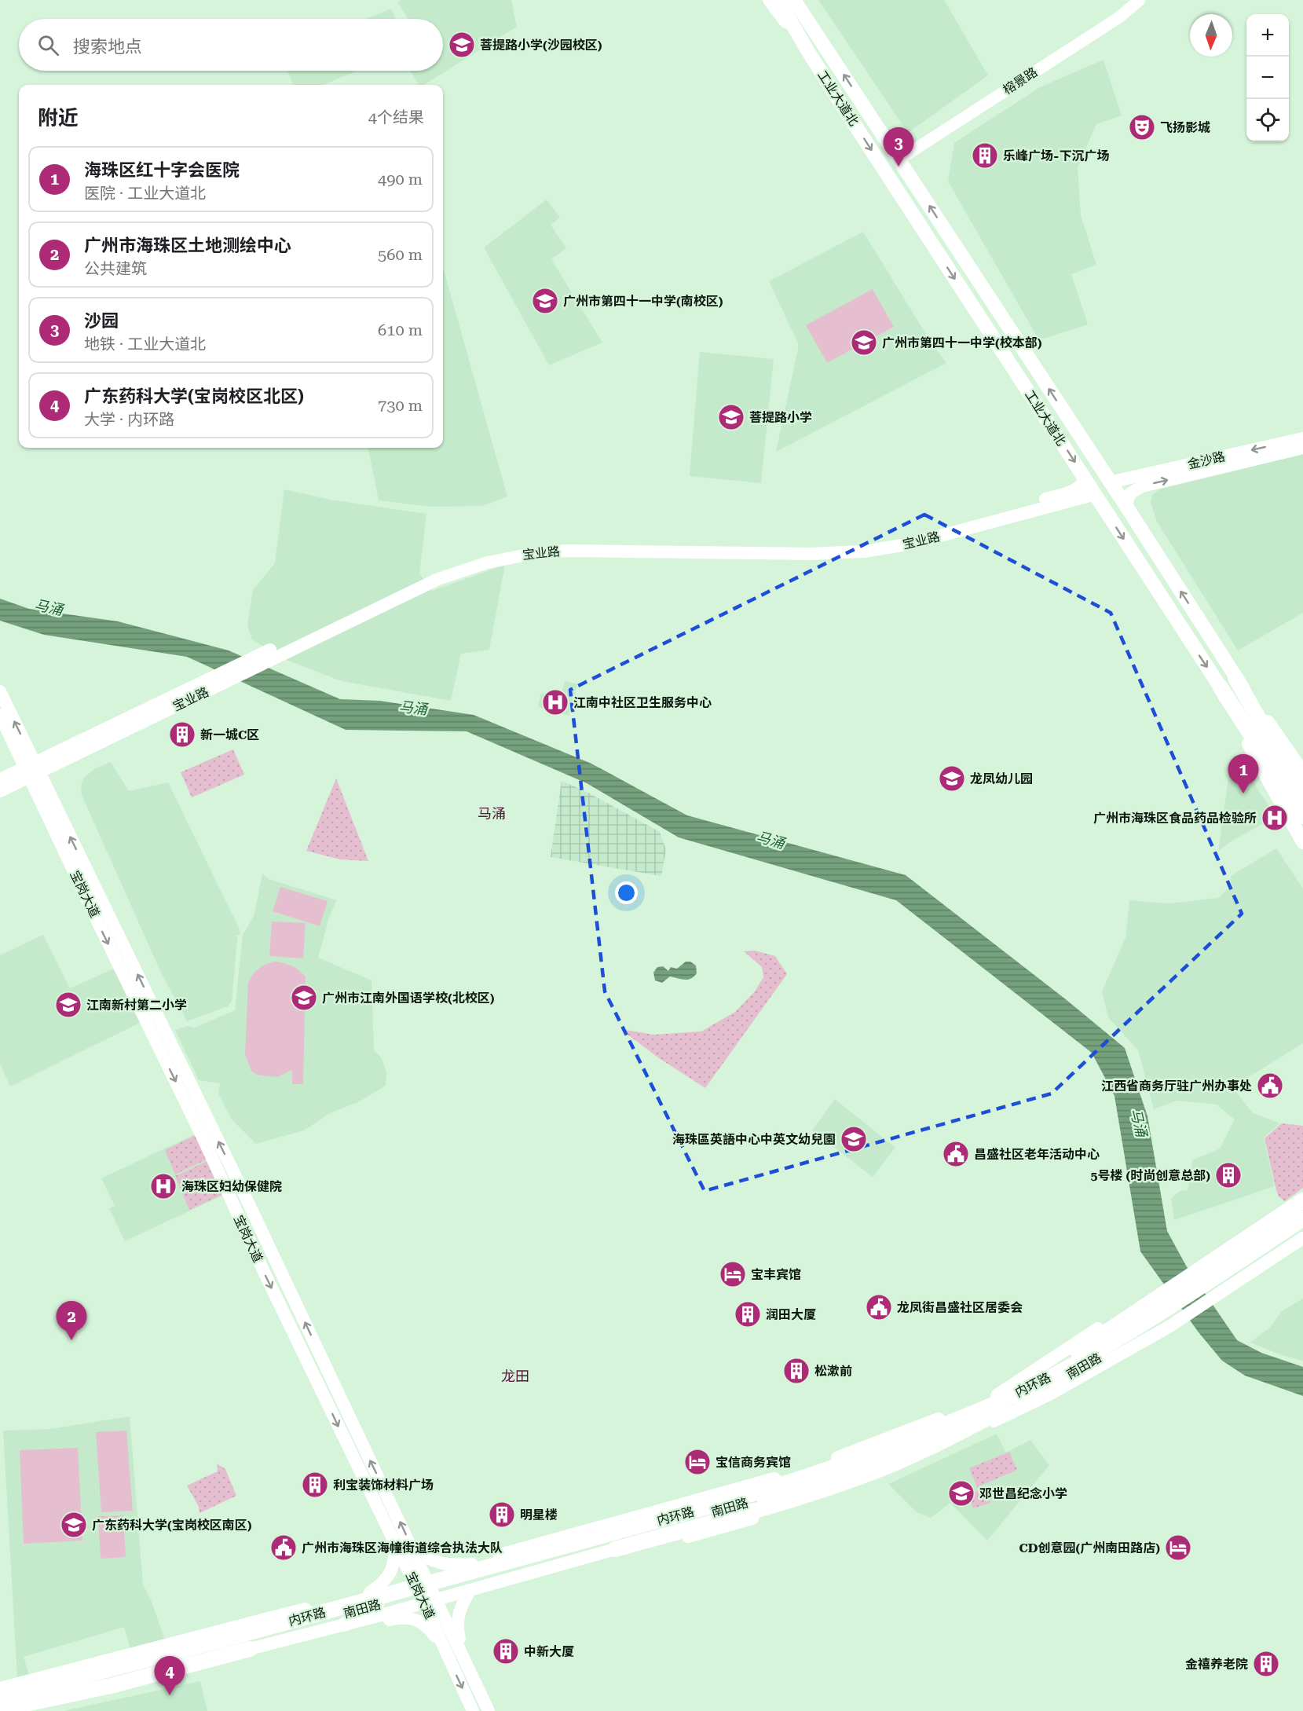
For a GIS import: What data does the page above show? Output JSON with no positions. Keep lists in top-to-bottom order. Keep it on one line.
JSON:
{"streets":{"highway":["内环路"],"main road":["工业大道北","金沙路","宝业路","宝岗大道","南田路"],"street":["榕景路"]},"crossings":[["榕景路","工业大道北"],["工业大道北","金沙路"],["工业大道北","宝业路"],["宝业路","宝岗大道"],["宝岗大道","南田路"],["南田路","内环路"]],"districts":["马涌","龙田"],"water":["马涌"],"places":{"school or university":["菩提路小学(沙园校区)","广州市第四十一中学(南校区)","广州市第四十一中学(校本部)","菩提路小学","龙凤幼儿园","广州市江南外国语学校(北校区)","江南新村第二小学","海珠區英語中心中英文幼兒園","邓世昌纪念小学","广东药科大学(宝岗校区南区)"],"theatre":["飞扬影城"],"building":["乐峰广场-下沉广场","新一城C区","5号楼 (时尚创意总部)","润田大厦","松漱前","利宝装饰材料广场","明星楼","中新大厦","金禧养老院"],"hospital":["江南中社区卫生服务中心","广州市海珠区食品药品检验所","海珠区妇幼保健院"],"public building":["江西省商务厅驻广州办事处","昌盛社区老年活动中心","龙凤街昌盛社区居委会","广州市海珠区海幢街道综合执法大队"],"hotel":["宝丰宾馆","宝信商务宾馆","CD创意园(广州南田路店)"]},"north":"bottom","page":{"map_buttons":["+","−"],"search":"搜索地点","heading":["附近","4个结果"],"pins":["3","1","2","4"],"list":[{"mark":"1","name":"海珠区红十字会医院","note":"医院 · 工业大道北","value":"490 m"},{"mark":"2","name":"广州市海珠区土地测绘中心","note":"公共建筑","value":"560 m"},{"mark":"3","name":"沙园","note":"地铁 · 工业大道北","value":"610 m"},{"mark":"4","name":"广东药科大学(宝岗校区北区)","note":"大学 · 内环路","value":"730 m"}]}}
